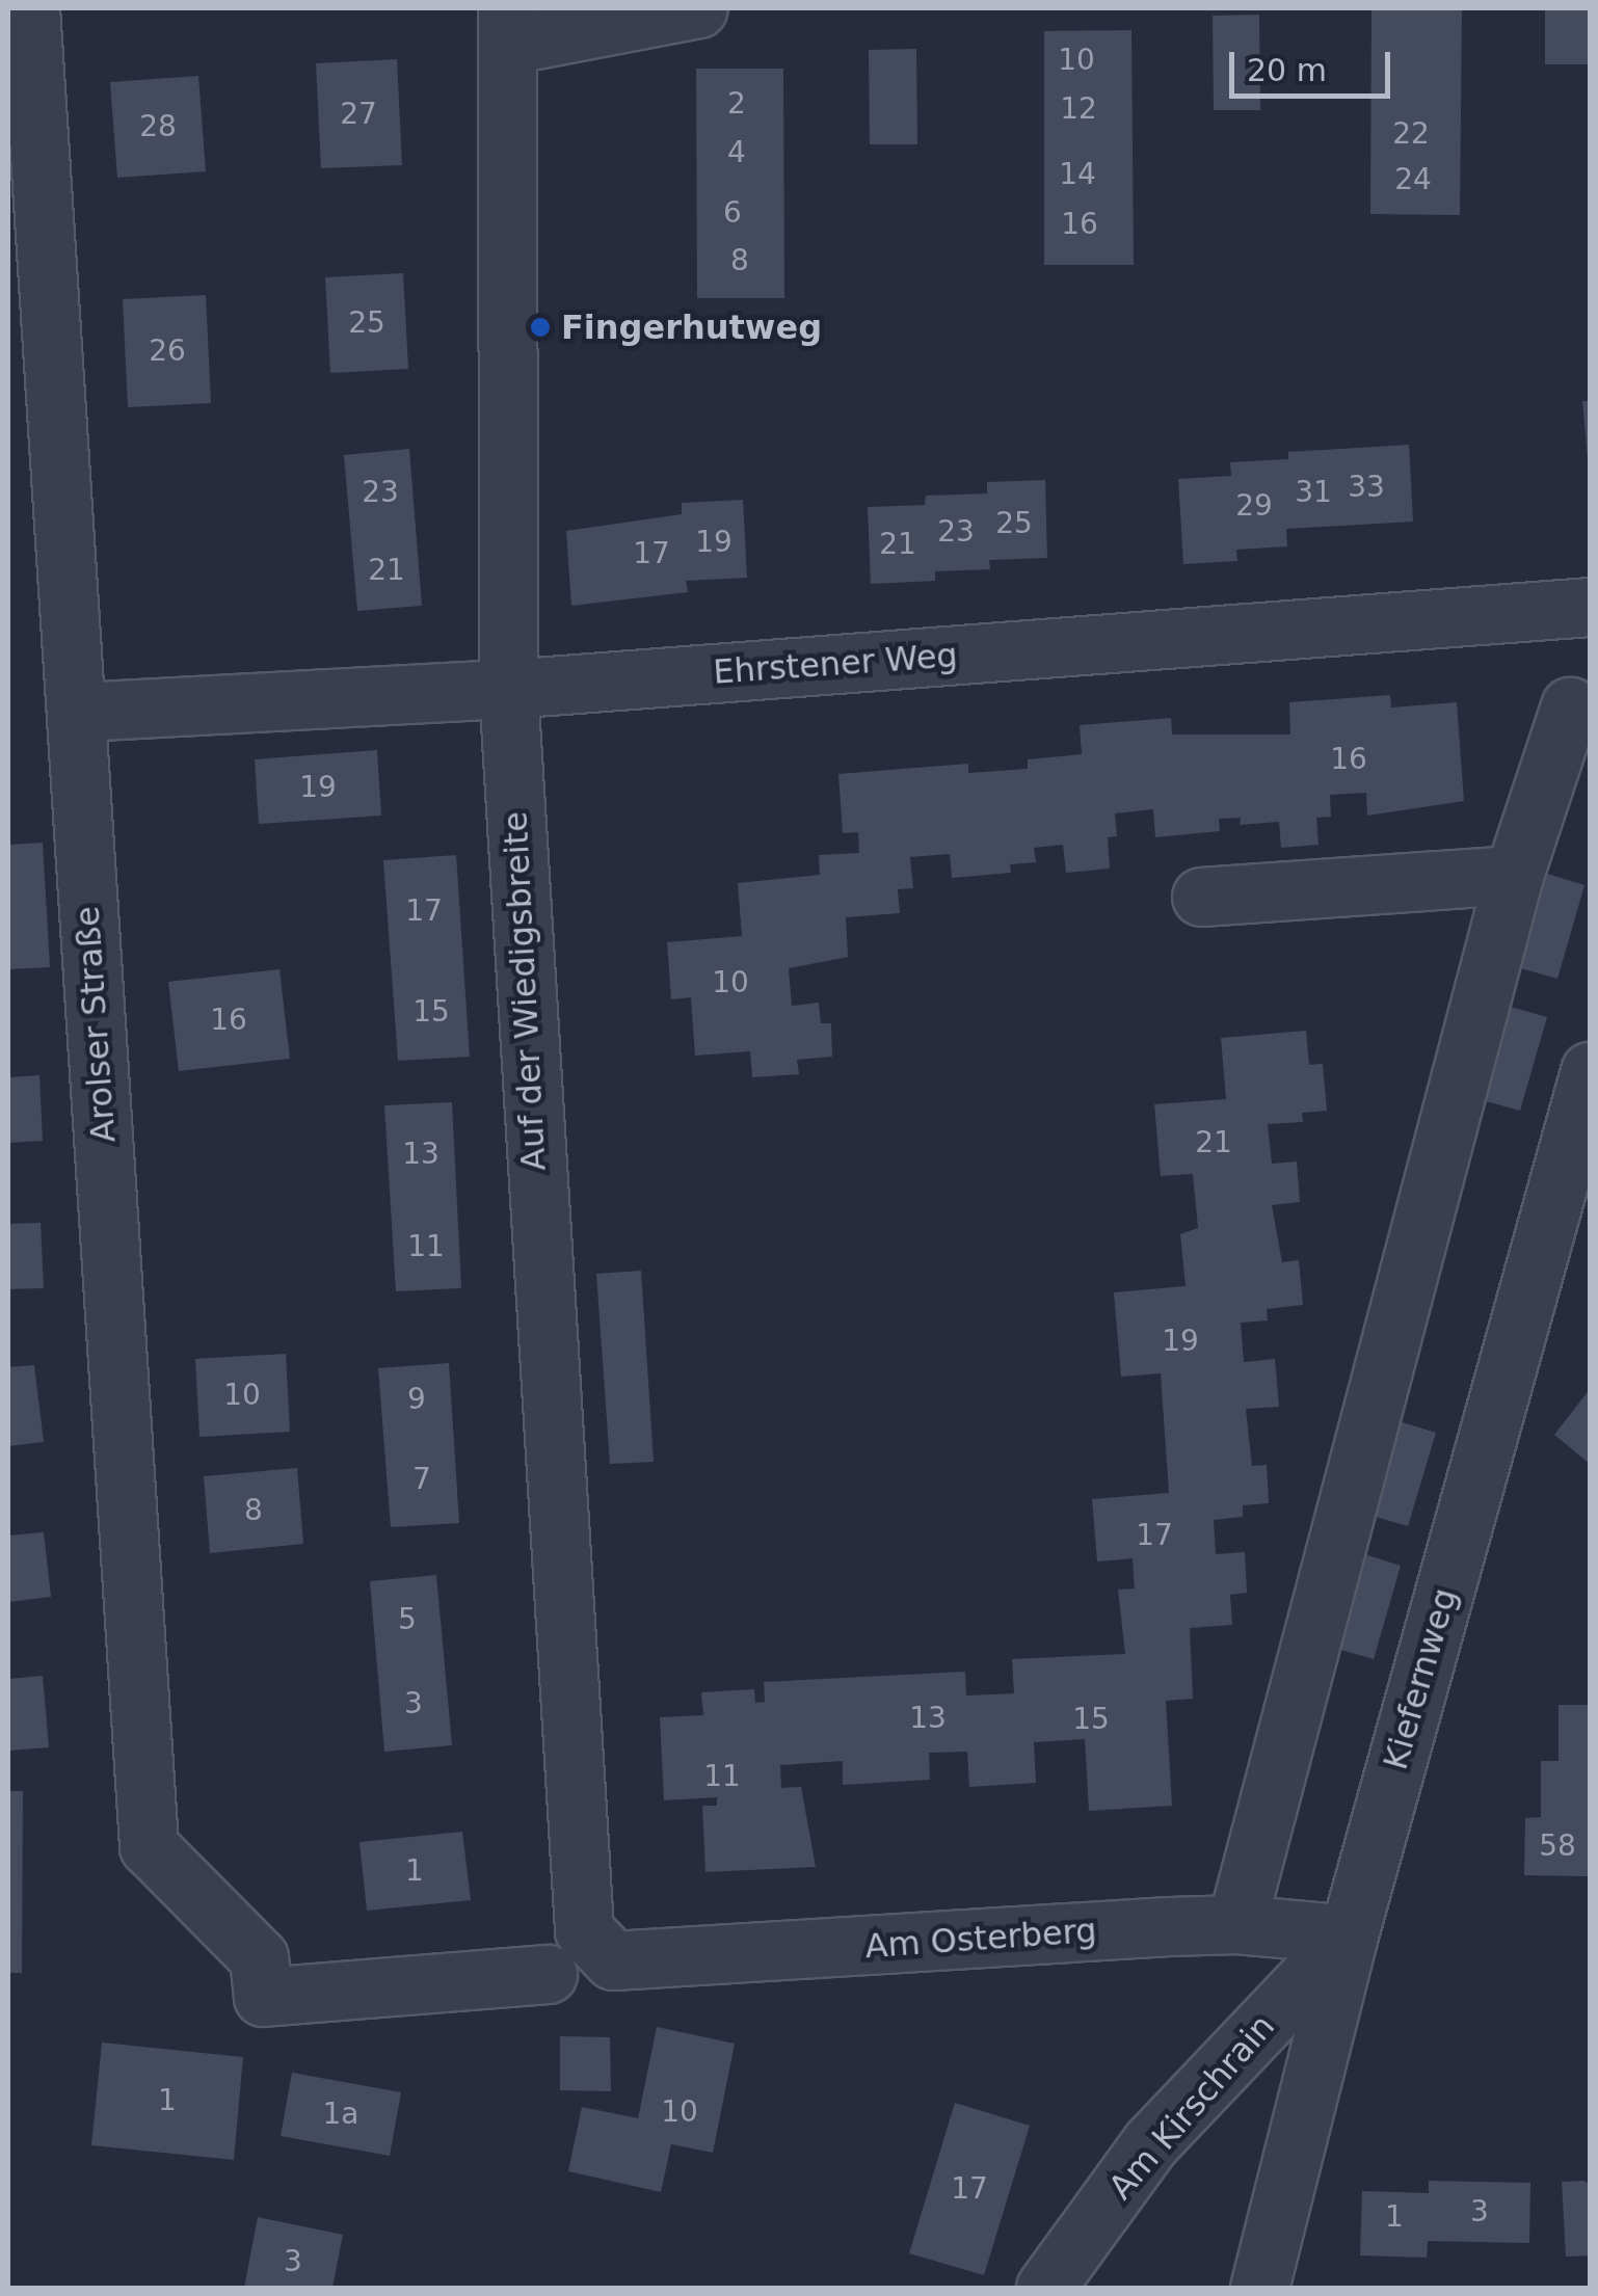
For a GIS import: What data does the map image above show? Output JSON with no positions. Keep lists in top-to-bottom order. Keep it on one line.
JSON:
{"streets":{"street":["Ehrstener Weg","Auf der Wiedigsbreite","Arolser Straße","Kiefernweg","Am Osterberg","Am Kirschrain"]},"crossings":[["Ehrstener Weg","Auf der Wiedigsbreite"],["Ehrstener Weg","Arolser Straße"],["Auf der Wiedigsbreite","Am Osterberg"],["Kiefernweg","Am Osterberg"],["Kiefernweg","Am Kirschrain"],["Am Osterberg","Am Kirschrain"]],"places":["Fingerhutweg"],"house_numbers":["10","2","12","27","28","22","4","14","24","6","16","8","25","26","33","23","31","29","25","23","19","21","17","21","16","19","17","10","15","16","21","13","11","19","10","9","7","8","17","5","3","13","15","11","58","1","1","10","1a","17","3","1","3"],"scale_bar":"20 m"}
